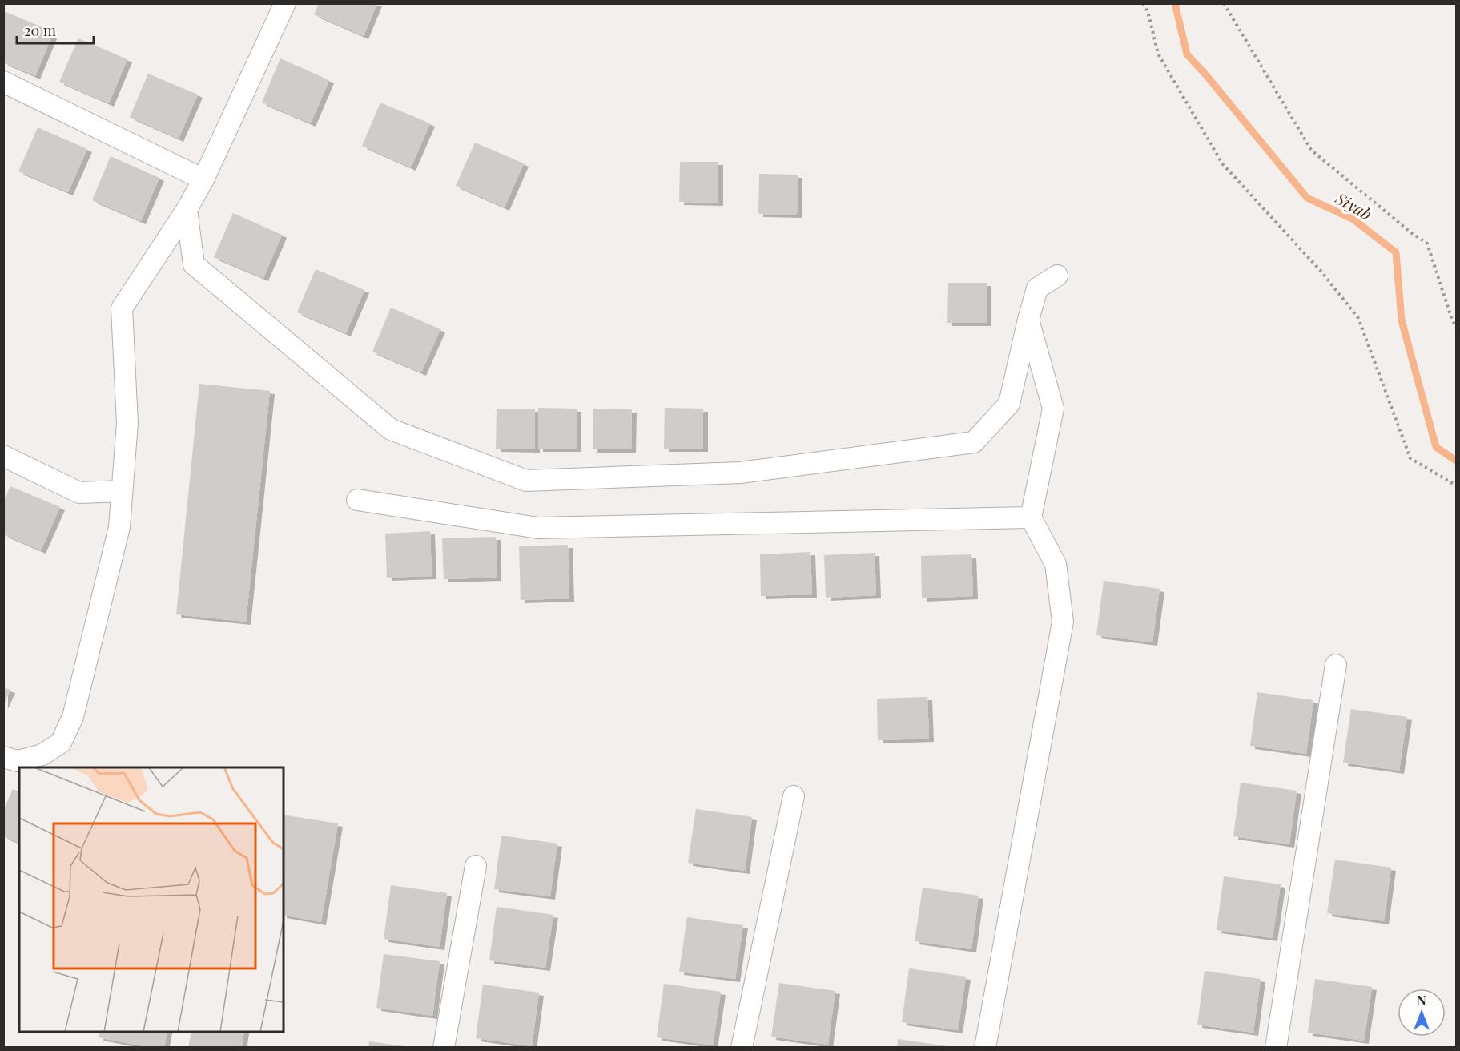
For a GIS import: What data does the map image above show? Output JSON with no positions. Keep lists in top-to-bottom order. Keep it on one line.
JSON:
{"water":["Siyab"],"scale_bar":"20 m","north":"top"}
